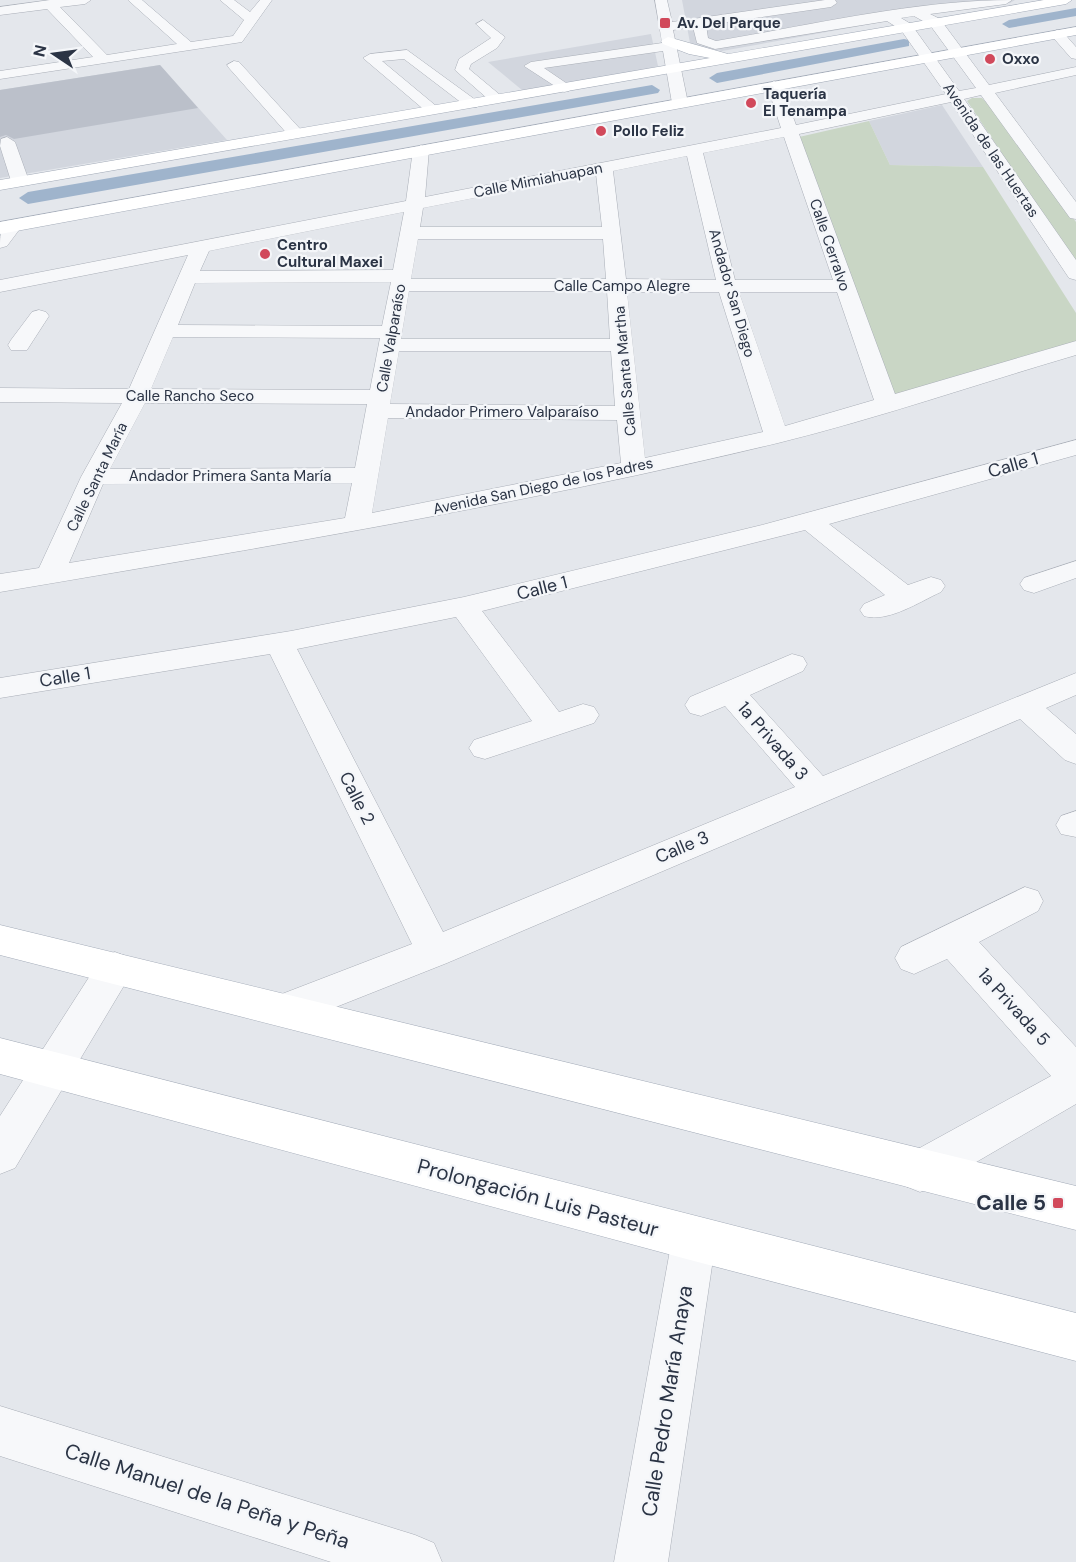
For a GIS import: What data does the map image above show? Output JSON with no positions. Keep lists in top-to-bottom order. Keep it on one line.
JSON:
{"streets":{"main road":["Prolongación Luis Pasteur"],"street":["Avenida de las Huertas","Calle Mimiahuapan","Calle Cerralvo","Calle Campo Alegre","Andador San Diego","Calle Valparaíso","Calle Santa Martha","Calle Rancho Seco","Andador Primero Valparaíso","Calle 1","Andador Primera Santa María","Calle Santa María","Avenida San Diego de los Padres","1a Privada 3","Calle 2","Calle 3","1a Privada 5","Calle Pedro María Anaya","Calle Manuel de la Peña y Peña"]},"crossings":[["Avenida de las Huertas","Calle Mimiahuapan"],["Calle Mimiahuapan","Calle Cerralvo"],["Calle Mimiahuapan","Andador San Diego"],["Calle Mimiahuapan","Calle Valparaíso"],["Calle Mimiahuapan","Calle Santa Martha"],["Calle Mimiahuapan","Calle Santa María"],["Calle Cerralvo","Calle Campo Alegre"],["Calle Cerralvo","Avenida San Diego de los Padres"],["Calle Campo Alegre","Andador San Diego"],["Calle Campo Alegre","Calle Valparaíso"],["Calle Campo Alegre","Calle Santa Martha"],["Calle Campo Alegre","Calle Santa María"],["Andador San Diego","Avenida San Diego de los Padres"],["Calle Valparaíso","Calle Rancho Seco"],["Calle Valparaíso","Andador Primero Valparaíso"],["Calle Valparaíso","Andador Primera Santa María"],["Calle Valparaíso","Avenida San Diego de los Padres"],["Calle Santa Martha","Andador Primero Valparaíso"],["Calle Santa Martha","Avenida San Diego de los Padres"],["Calle Rancho Seco","Andador Primero Valparaíso"],["Calle Rancho Seco","Calle Santa María"],["Calle 1","Calle 2"],["Andador Primera Santa María","Calle Santa María"],["Calle Santa María","Avenida San Diego de los Padres"],["1a Privada 3","Calle 3"],["Calle 2","Calle 3"],["Prolongación Luis Pasteur","Calle Pedro María Anaya"]],"places":{"transit":["Av. Del Parque","Calle 5"],"other":["Oxxo","Taquería El Tenampa","Pollo Feliz","Centro Cultural Maxei"]},"north":"left"}
